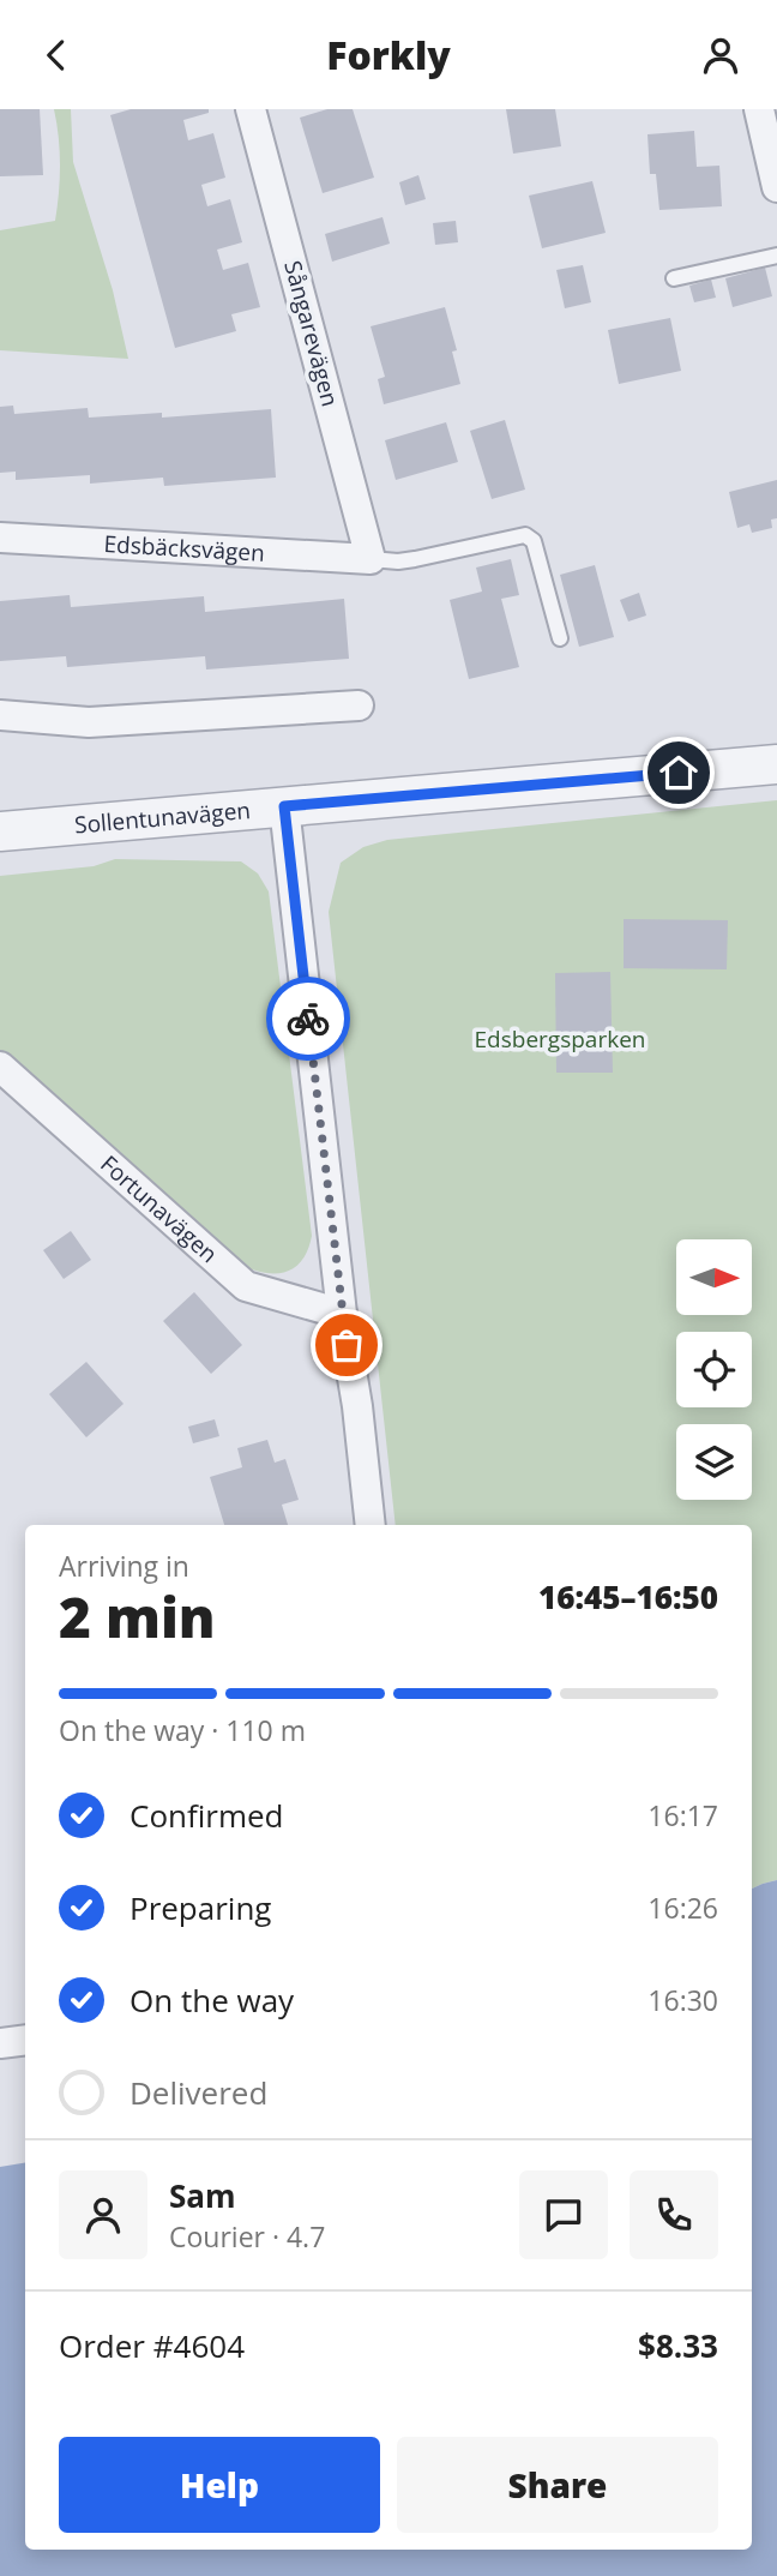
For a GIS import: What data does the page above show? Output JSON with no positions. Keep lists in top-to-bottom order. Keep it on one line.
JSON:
{"streets":{"street":["Sångarevägen","Edsbäcksvägen","Sollentunavägen","Fortunavägen"]},"crossings":[["Sångarevägen","Edsbäcksvägen"]],"parks":["Edsbergsparken"],"north":"right","page":{"header":"Forkly","heading":["2 min","Arriving in","16:45–16:50"],"panel":["Sam","Courier · 4.7","Order #4604","$8.33"],"bar":"On the way · 110 m","list":[["Confirmed","16:17"],["Preparing","16:26"],["On the way","16:30"],"Delivered"],"buttons":["Help","Share"]}}
